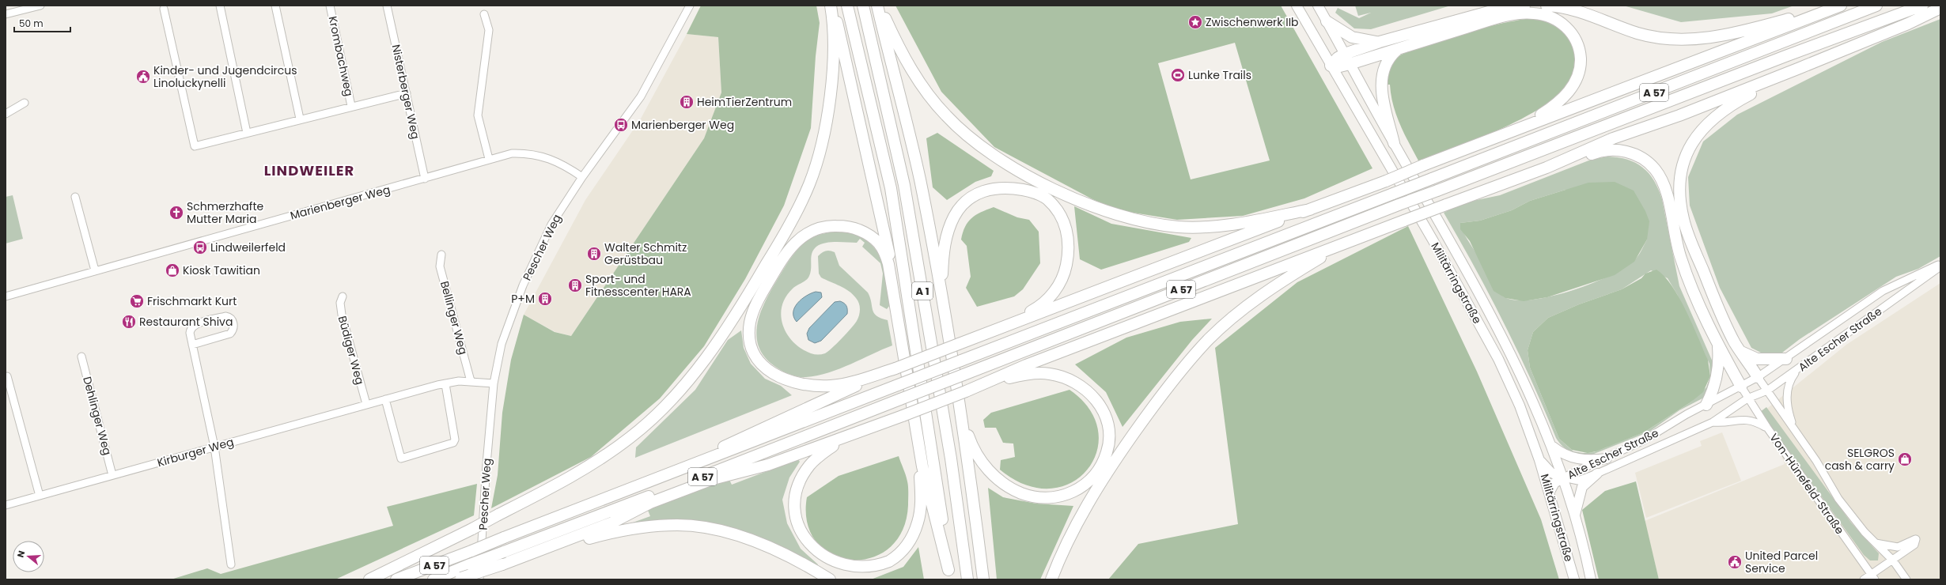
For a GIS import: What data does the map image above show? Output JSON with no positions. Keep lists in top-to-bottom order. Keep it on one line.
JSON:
{"streets":{"highway":["A 57","A 1"],"main road":["Militärringstraße"],"street":["Krombachweg","Nisterberger Weg","Marienberger Weg","Pescher Weg","Bellinger Weg","Alte Escher Straße","Büdiger Weg","Dehlinger Weg","Kirburger Weg","Von-Hünefeld-Straße"]},"crossings":[["Krombachweg","Nisterberger Weg"],["Nisterberger Weg","Marienberger Weg"],["Marienberger Weg","Pescher Weg"],["Pescher Weg","Kirburger Weg"],["Militärringstraße","Alte Escher Straße"],["Bellinger Weg","Kirburger Weg"],["Alte Escher Straße","Von-Hünefeld-Straße"],["Büdiger Weg","Kirburger Weg"],["Dehlinger Weg","Kirburger Weg"]],"districts":["LINDWEILER"],"places":{"place":["Zwischenwerk IIb"],"sports":["Lunke Trails"],"public building":["Kinder- und Jugendcircus Linoluckynelli","United Parcel Service"],"building":["HeimTierZentrum","Walter Schmitz Gerüstbau","Sport- und Fitnesscenter HARA","P+M"],"bus stop":["Marienberger Weg","Lindweilerfeld"],"church":["Schmerzhafte Mutter Maria"],"shop":["Kiosk Tawitian","SELGROS cash & carry"],"supermarket":["Frischmarkt Kurt"],"restaurant":["Restaurant Shiva"]},"scale_bar":"50 m","north":"left"}
